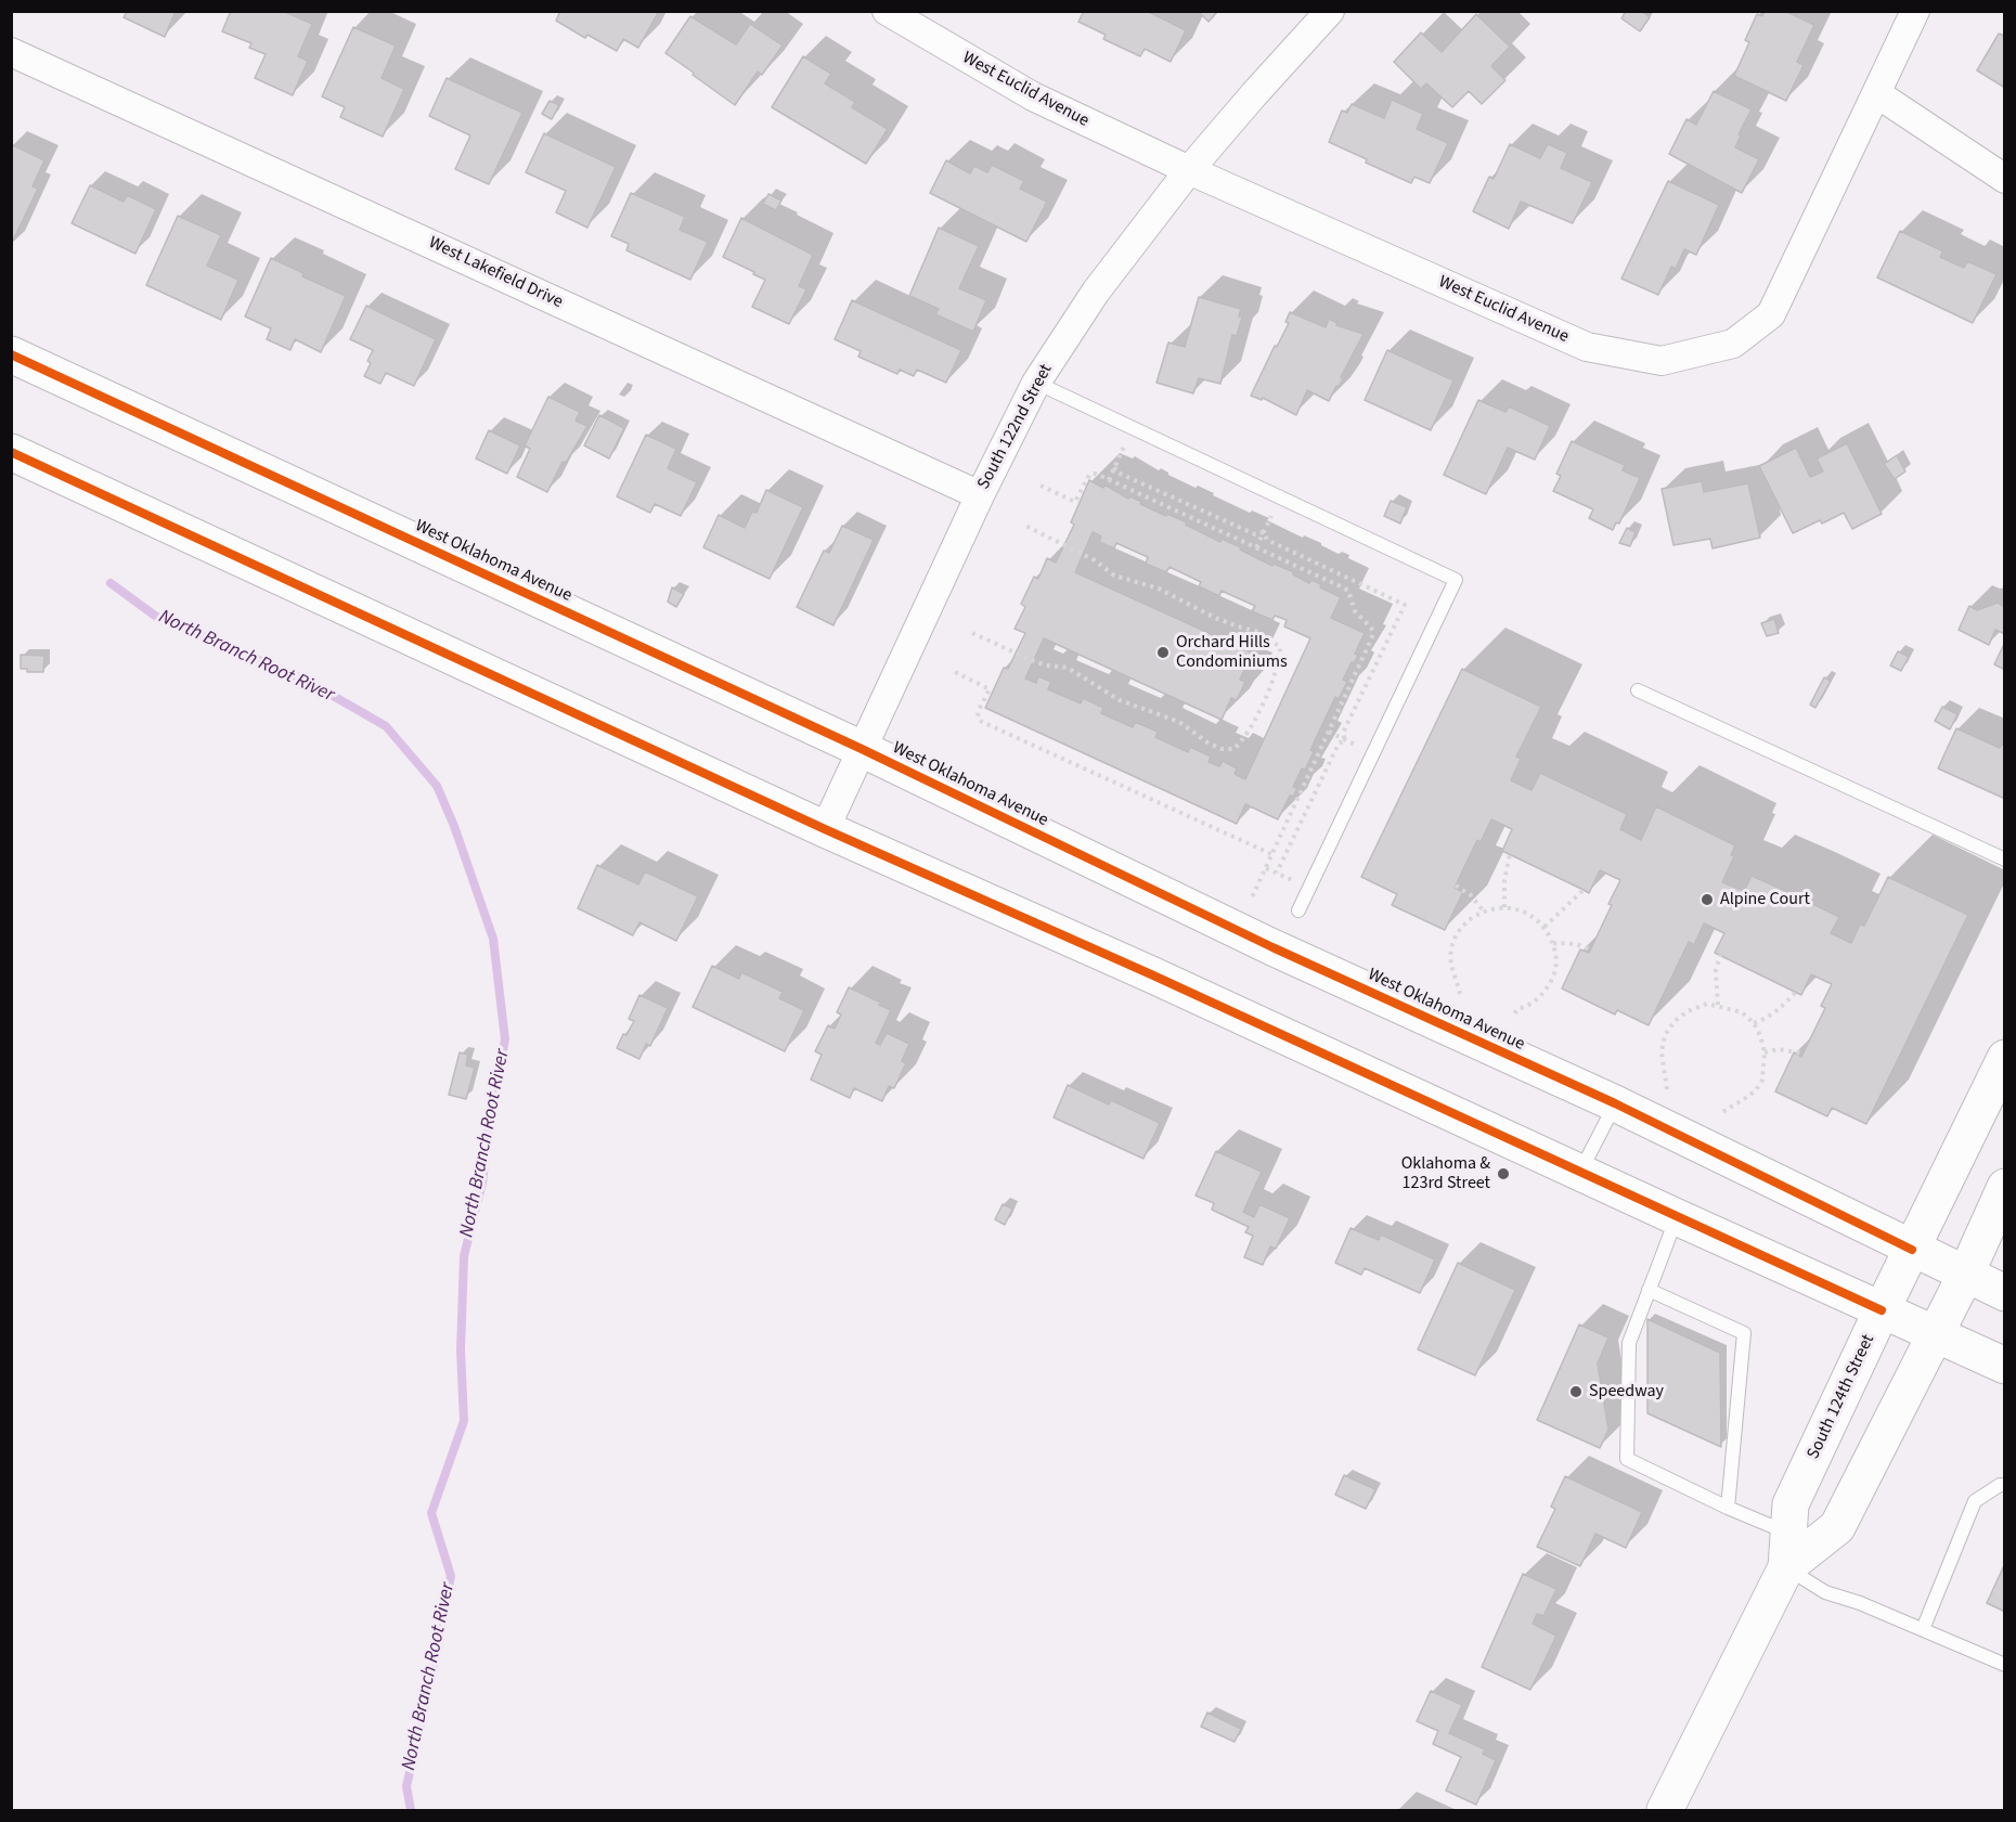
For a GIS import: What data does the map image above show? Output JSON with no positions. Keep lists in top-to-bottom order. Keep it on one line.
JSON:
{"streets":{"main road":["West Oklahoma Avenue","South 124th Street"],"street":["West Euclid Avenue","West Lakefield Drive","South 122nd Street"]},"crossings":[["West Euclid Avenue","South 122nd Street"],["West Lakefield Drive","South 122nd Street"],["South 122nd Street","West Oklahoma Avenue"],["West Oklahoma Avenue","South 124th Street"]],"water":["North Branch Root River"],"places":["Orchard Hills Condominiums","Alpine Court","Oklahoma & 123rd Street","Speedway"]}
